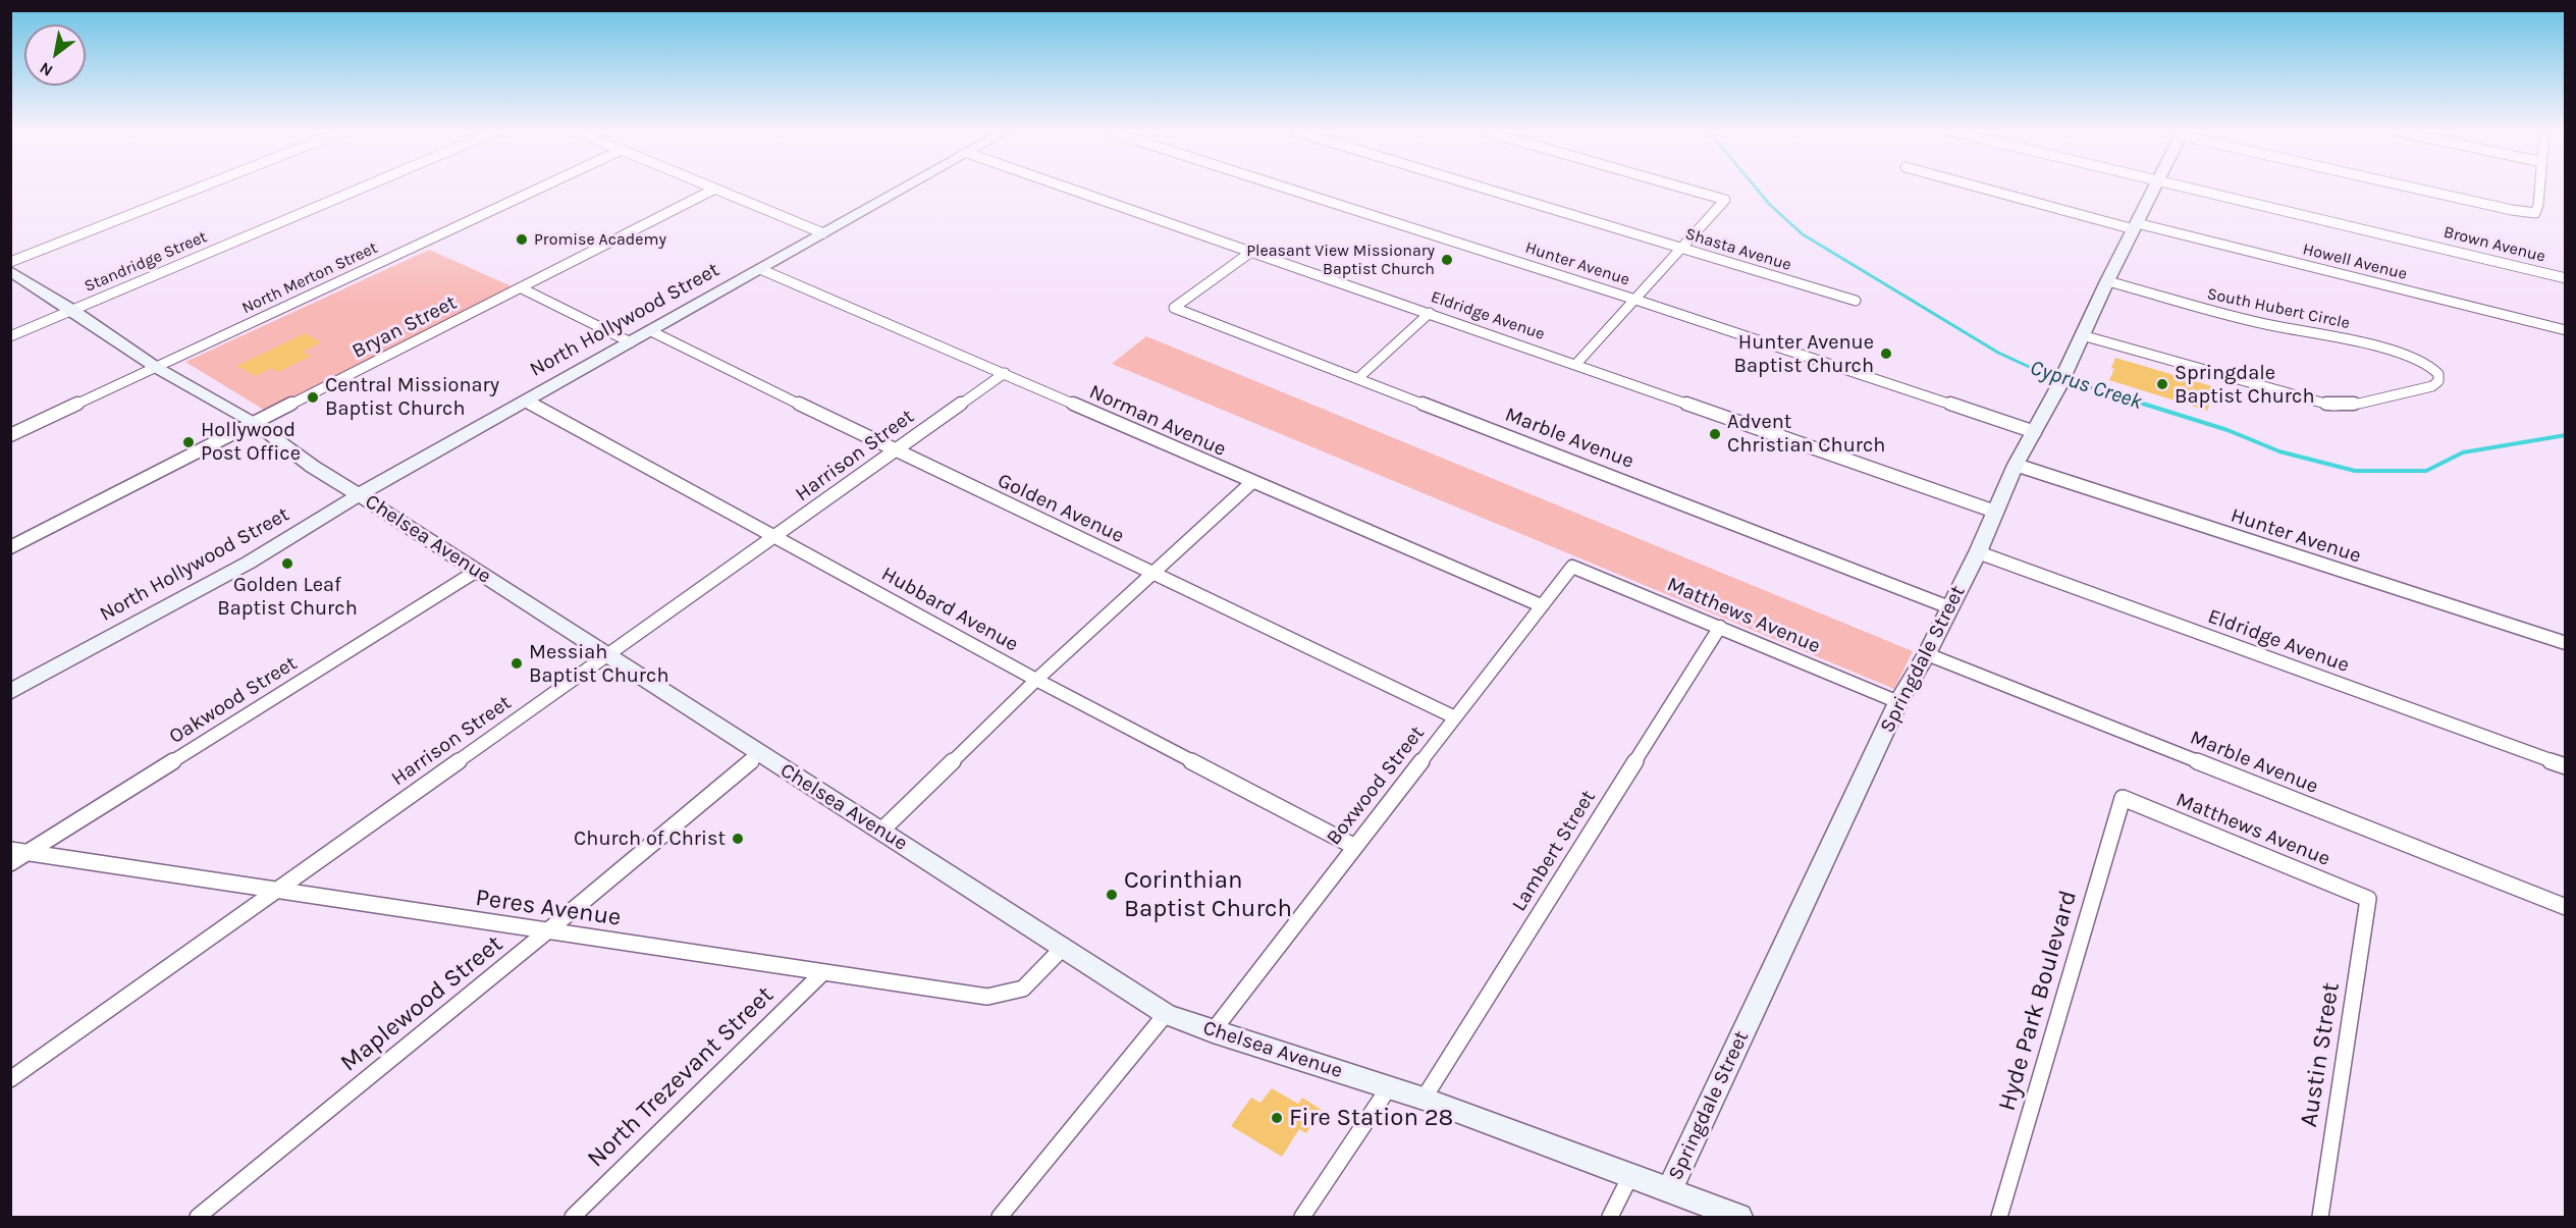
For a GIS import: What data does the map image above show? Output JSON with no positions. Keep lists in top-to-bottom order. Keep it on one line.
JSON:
{"streets":{"main road":["North Hollywood Street","Chelsea Avenue","Springdale Street"],"street":["Brown Avenue","Shasta Avenue","Standridge Street","Howell Avenue","Hunter Avenue","North Merton Street","South Hubert Circle","Eldridge Avenue","Bryan Street","Norman Avenue","Marble Avenue","Harrison Street","Golden Avenue","Hubbard Avenue","Matthews Avenue","Oakwood Street","Boxwood Street","Lambert Street","Peres Avenue","Hyde Park Boulevard","Maplewood Street","Austin Street","North Trezevant Street"]},"crossings":[["Standridge Street","Chelsea Avenue"],["Howell Avenue","Springdale Street"],["Hunter Avenue","Springdale Street"],["North Merton Street","Chelsea Avenue"],["South Hubert Circle","Springdale Street"],["Eldridge Avenue","Marble Avenue"],["Eldridge Avenue","Springdale Street"],["North Hollywood Street","Norman Avenue"],["North Hollywood Street","Golden Avenue"],["North Hollywood Street","Chelsea Avenue"],["North Hollywood Street","Hubbard Avenue"],["Bryan Street","Chelsea Avenue"],["Norman Avenue","Harrison Street"],["Norman Avenue","Boxwood Street"],["Marble Avenue","Springdale Street"],["Harrison Street","Golden Avenue"],["Harrison Street","Chelsea Avenue"],["Harrison Street","Hubbard Avenue"],["Harrison Street","Peres Avenue"],["Golden Avenue","Boxwood Street"],["Chelsea Avenue","Springdale Street"],["Chelsea Avenue","Oakwood Street"],["Chelsea Avenue","Boxwood Street"],["Chelsea Avenue","Lambert Street"],["Chelsea Avenue","Peres Avenue"],["Chelsea Avenue","Maplewood Street"],["Hubbard Avenue","Boxwood Street"],["Matthews Avenue","Springdale Street"],["Matthews Avenue","Boxwood Street"],["Matthews Avenue","Lambert Street"],["Matthews Avenue","Hyde Park Boulevard"],["Matthews Avenue","Austin Street"],["Oakwood Street","Peres Avenue"],["Peres Avenue","Maplewood Street"],["Peres Avenue","North Trezevant Street"]],"water":["Cyprus Creek"],"places":["Promise Academy","Pleasant View Missionary Baptist Church","Hunter Avenue Baptist Church","Springdale Baptist Church","Central Missionary Baptist Church","Advent Christian Church","Hollywood Post Office","Golden Leaf Baptist Church","Messiah Baptist Church","Church of Christ","Corinthian Baptist Church","Fire Station 28"],"north":"bottom left"}
